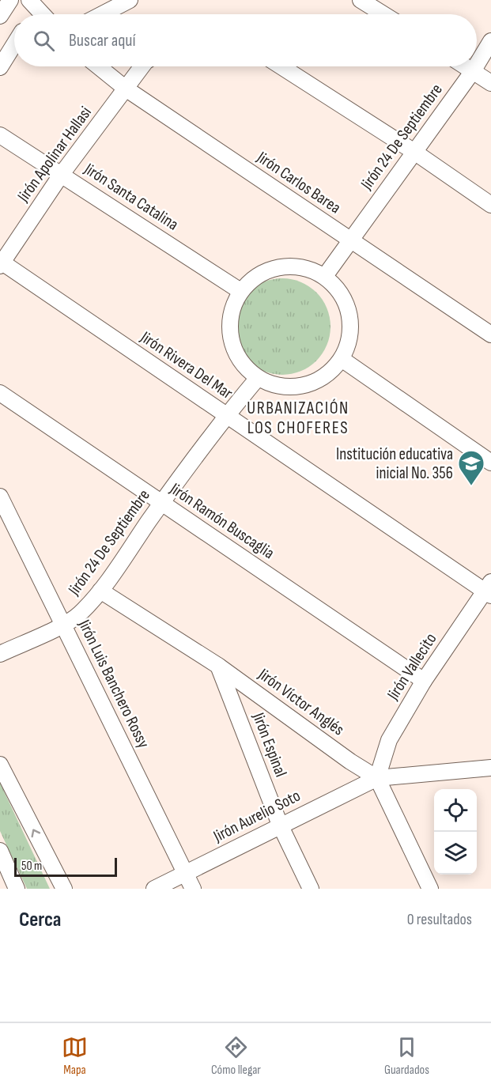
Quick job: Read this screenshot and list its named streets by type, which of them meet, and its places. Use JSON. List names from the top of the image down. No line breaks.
{"streets":{"street":["Jirón 24 De Septiembre","Jirón Apolinar Hallasi","Jirón Carlos Barea","Jirón Santa Catalina","Jirón Rivera Del Mar","Jirón Ramón Buscaglia","Jirón Vallecito","Jirón Luis Banchero Rossy","Jirón Víctor Anglés","Jirón Espinal","Jirón Aurelio Soto"]},"crossings":[["Jirón 24 De Septiembre","Jirón Carlos Barea"],["Jirón 24 De Septiembre","Jirón Santa Catalina"],["Jirón 24 De Septiembre","Jirón Rivera Del Mar"],["Jirón 24 De Septiembre","Jirón Ramón Buscaglia"],["Jirón 24 De Septiembre","Jirón Luis Banchero Rossy"],["Jirón 24 De Septiembre","Jirón Víctor Anglés"],["Jirón Apolinar Hallasi","Jirón Carlos Barea"],["Jirón Apolinar Hallasi","Jirón Santa Catalina"],["Jirón Apolinar Hallasi","Jirón Rivera Del Mar"],["Jirón Rivera Del Mar","Jirón Vallecito"],["Jirón Ramón Buscaglia","Jirón Vallecito"],["Jirón Vallecito","Jirón Víctor Anglés"],["Jirón Vallecito","Jirón Aurelio Soto"],["Jirón Luis Banchero Rossy","Jirón Aurelio Soto"],["Jirón Víctor Anglés","Jirón Espinal"],["Jirón Víctor Anglés","Jirón Aurelio Soto"],["Jirón Espinal","Jirón Aurelio Soto"]],"districts":["URBANIZACIÓN LOS CHOFERES"],"places":{"school or university":["Institución educativa inicial No. 356"]},"scale_bar":"50 m","page":{"search":"Buscar aquí","scale":"50 m","heading":["Cerca","0 resultados"],"nav":["Mapa","Cómo llegar","Guardados"]}}
